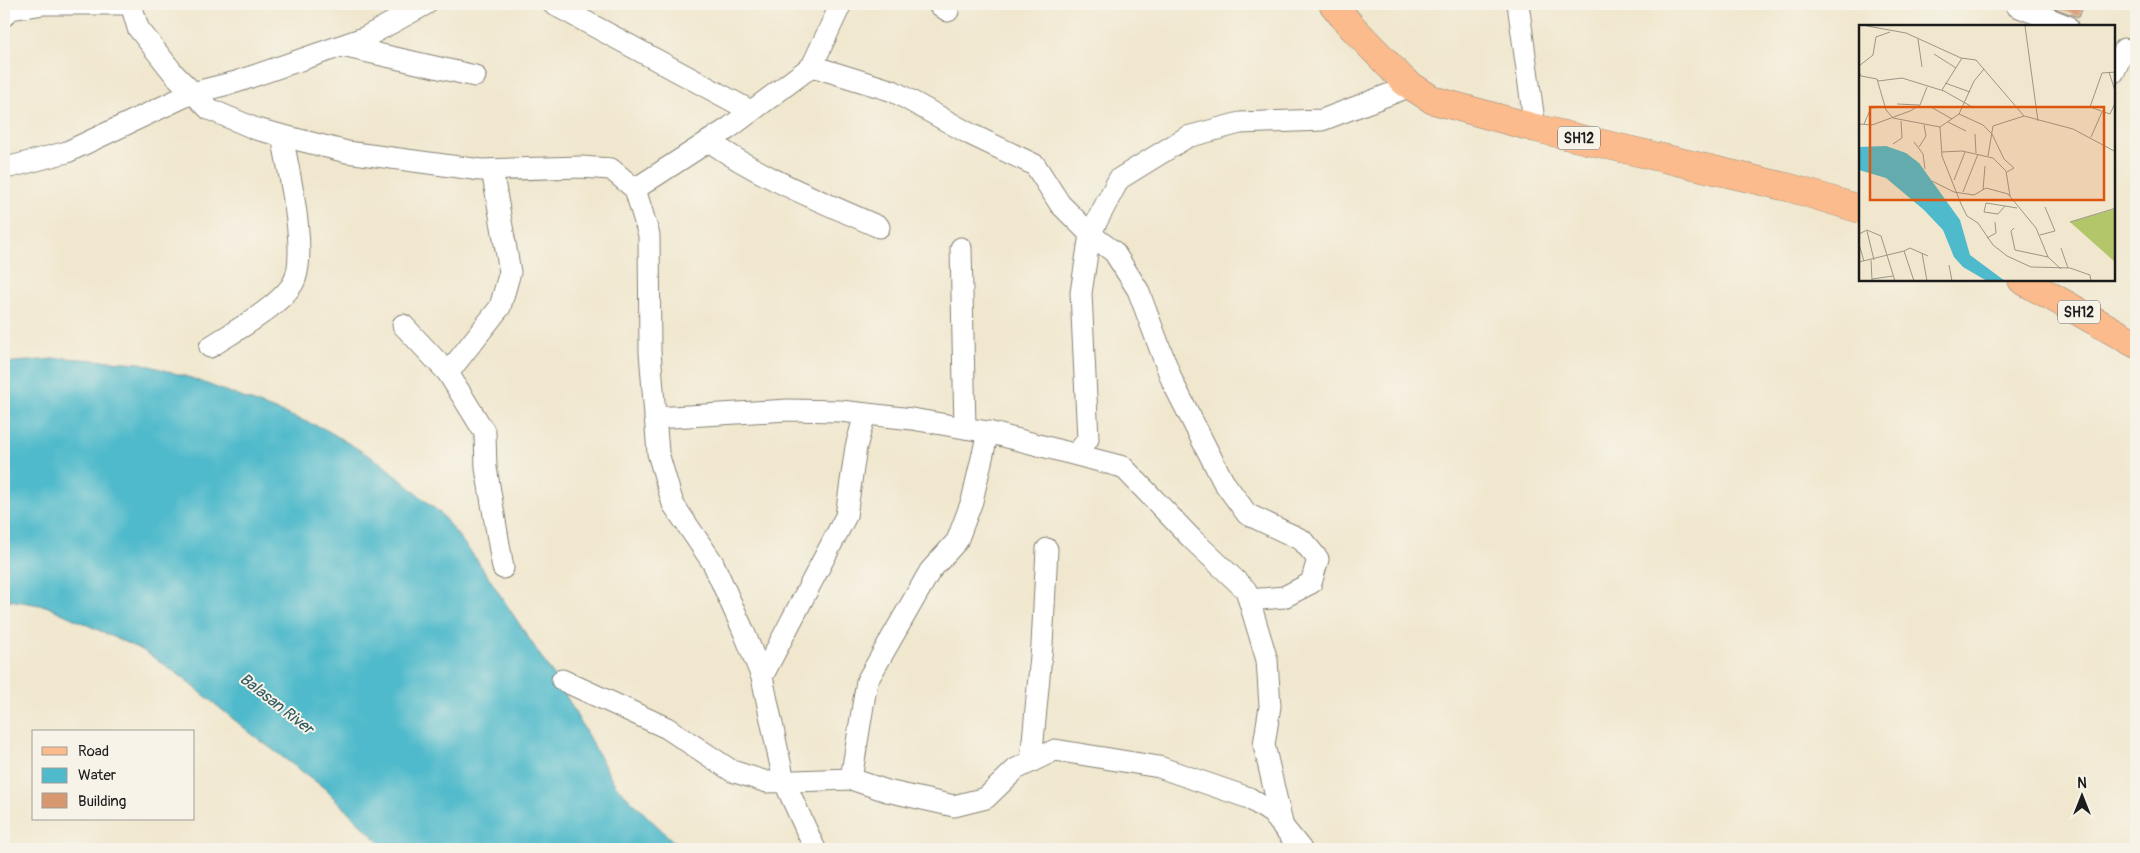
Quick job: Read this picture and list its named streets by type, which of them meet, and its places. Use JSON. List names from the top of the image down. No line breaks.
{"streets":{"main road":["SH12"]},"water":["Balasan River"],"legend":["Road","Water","Building"],"north":"top"}
